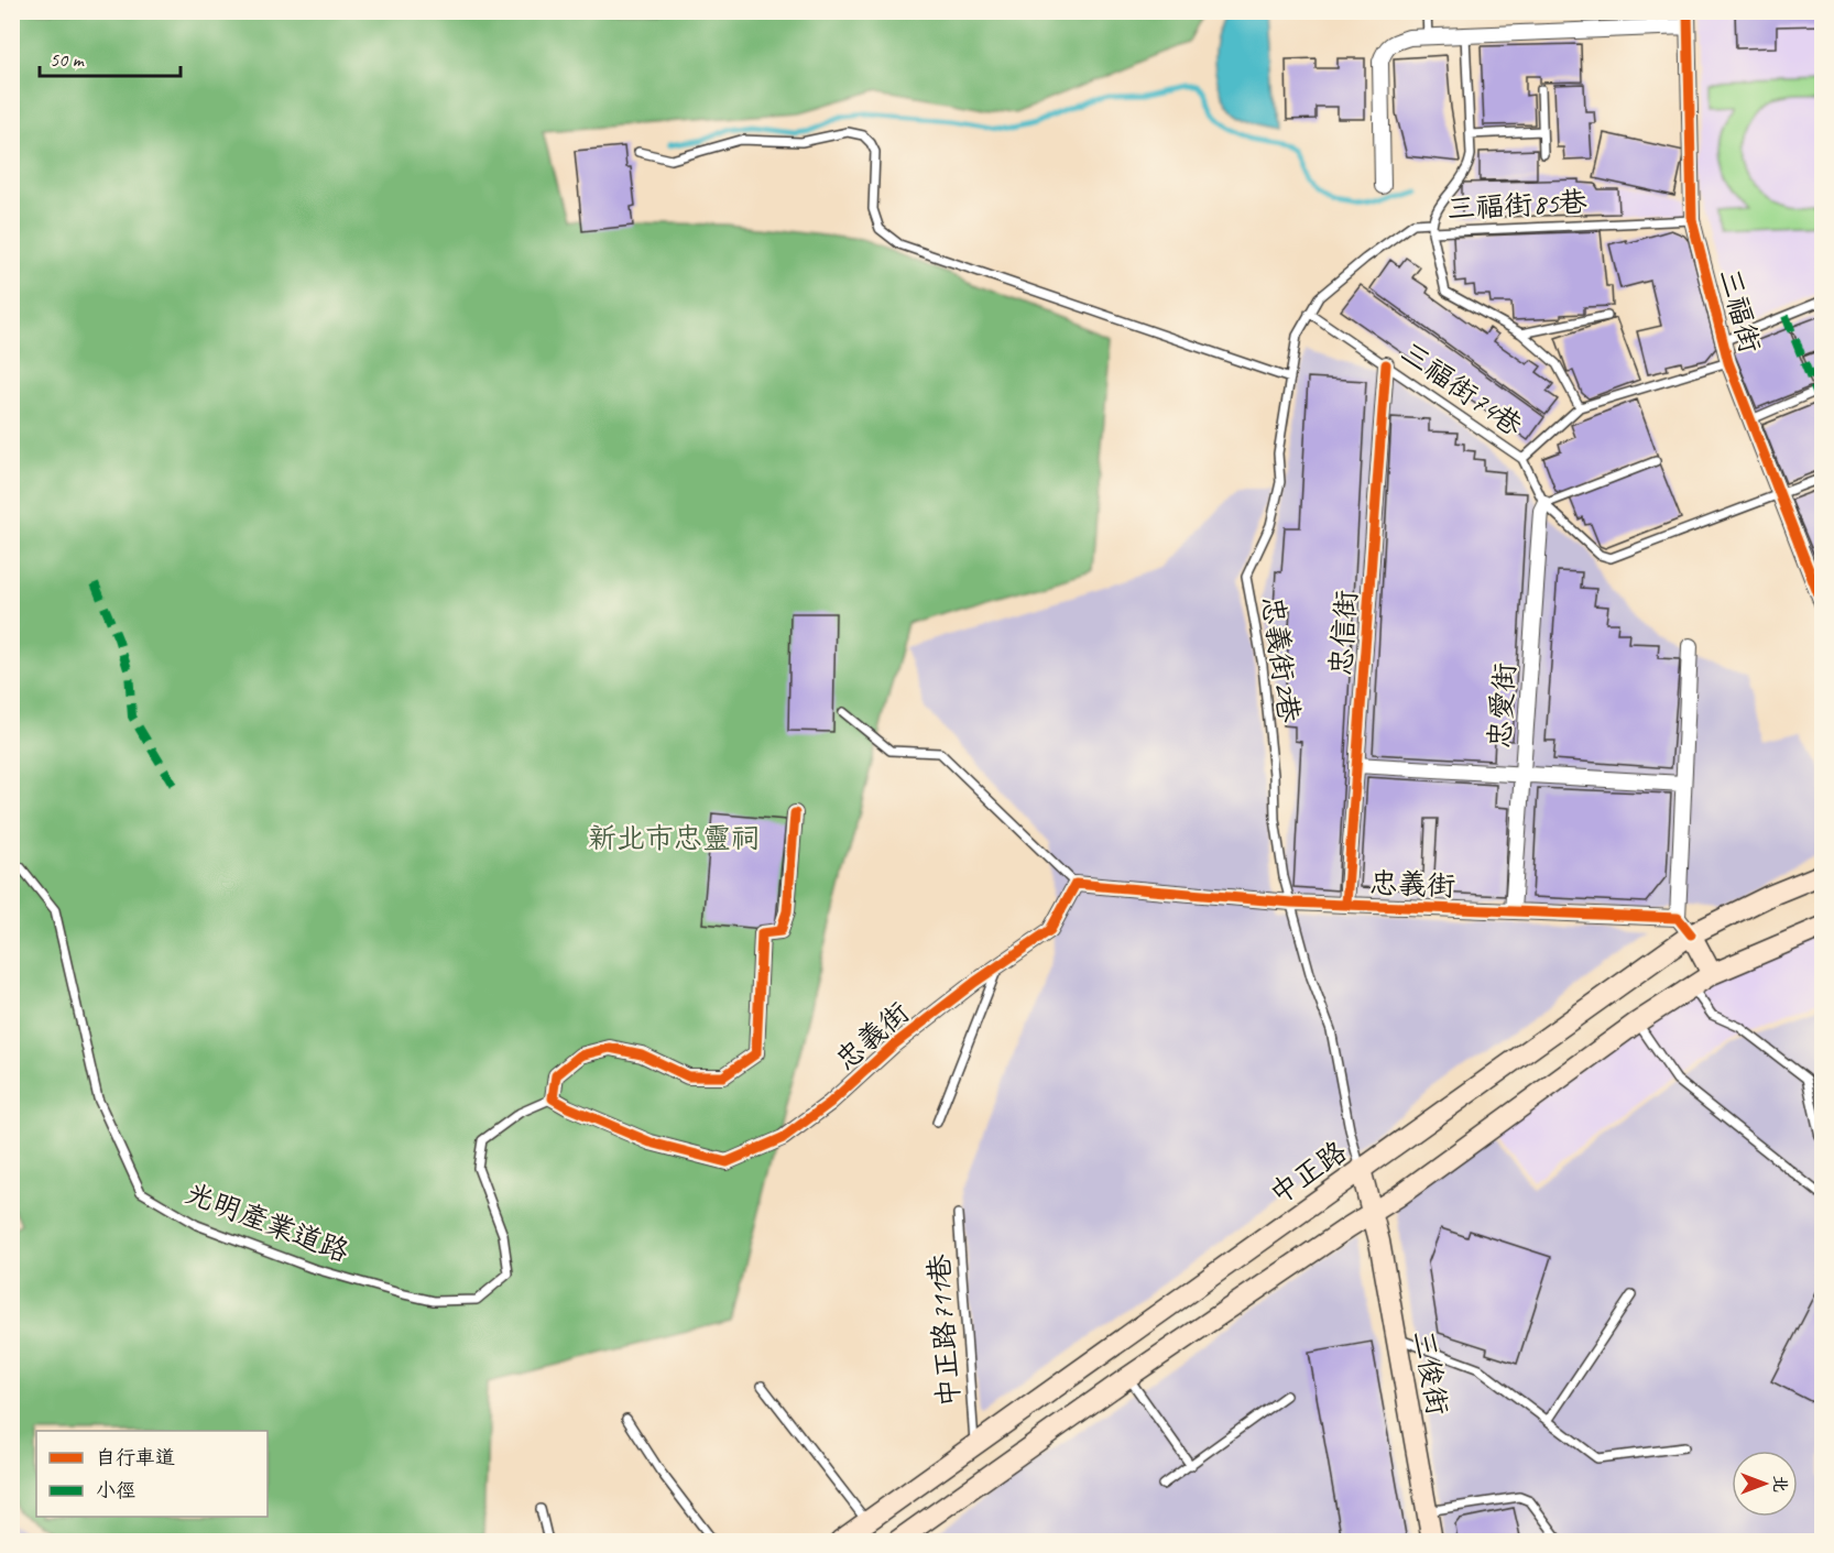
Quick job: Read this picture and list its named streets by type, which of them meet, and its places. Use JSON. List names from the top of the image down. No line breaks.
{"streets":{"main road":["中正路","三俊街"],"street":["三福街","忠信街","忠愛街","忠義街"],"lane":["三福街85巷","三福街74巷","忠義街2巷","光明產業道路","中正路711巷"]},"crossings":[["三福街85巷","三福街"],["三福街85巷","忠義街2巷"],["三福街","三福街74巷"],["三福街74巷","忠信街"],["三福街74巷","忠義街2巷"],["三福街74巷","忠愛街"],["忠信街","忠義街"],["忠義街2巷","忠義街"],["忠義街2巷","中正路"],["忠義街2巷","三俊街"],["忠愛街","忠義街"],["忠義街","光明產業道路"],["中正路","中正路711巷"],["中正路","三俊街"]],"parks":["新北市忠靈祠"],"legend":["自行車道","小徑"],"scale_bar":"50 m","north":"right"}
